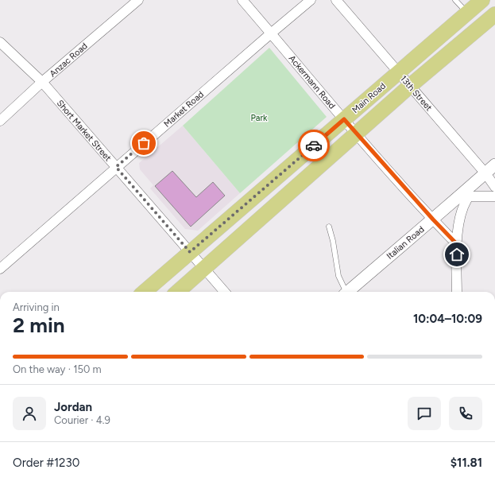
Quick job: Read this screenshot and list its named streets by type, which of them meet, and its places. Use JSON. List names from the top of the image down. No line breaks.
{"streets":{"main road":["Main Road"],"street":["Anzac Road","Ackermann Road","13th Street","Market Road","Short Market Street","Italian Road"]},"crossings":[["Anzac Road","Short Market Street"],["Ackermann Road","Main Road"],["Ackermann Road","Market Road"],["Ackermann Road","Italian Road"],["13th Street","Main Road"],["13th Street","Italian Road"],["Main Road","Short Market Street"],["Market Road","Short Market Street"]],"parks":["Park"],"page":{"heading":["2 min","Arriving in","10:04–10:09"],"panel":["Jordan","Courier · 4.9","Order #1230","$11.81"],"bar":"On the way · 150 m"}}
